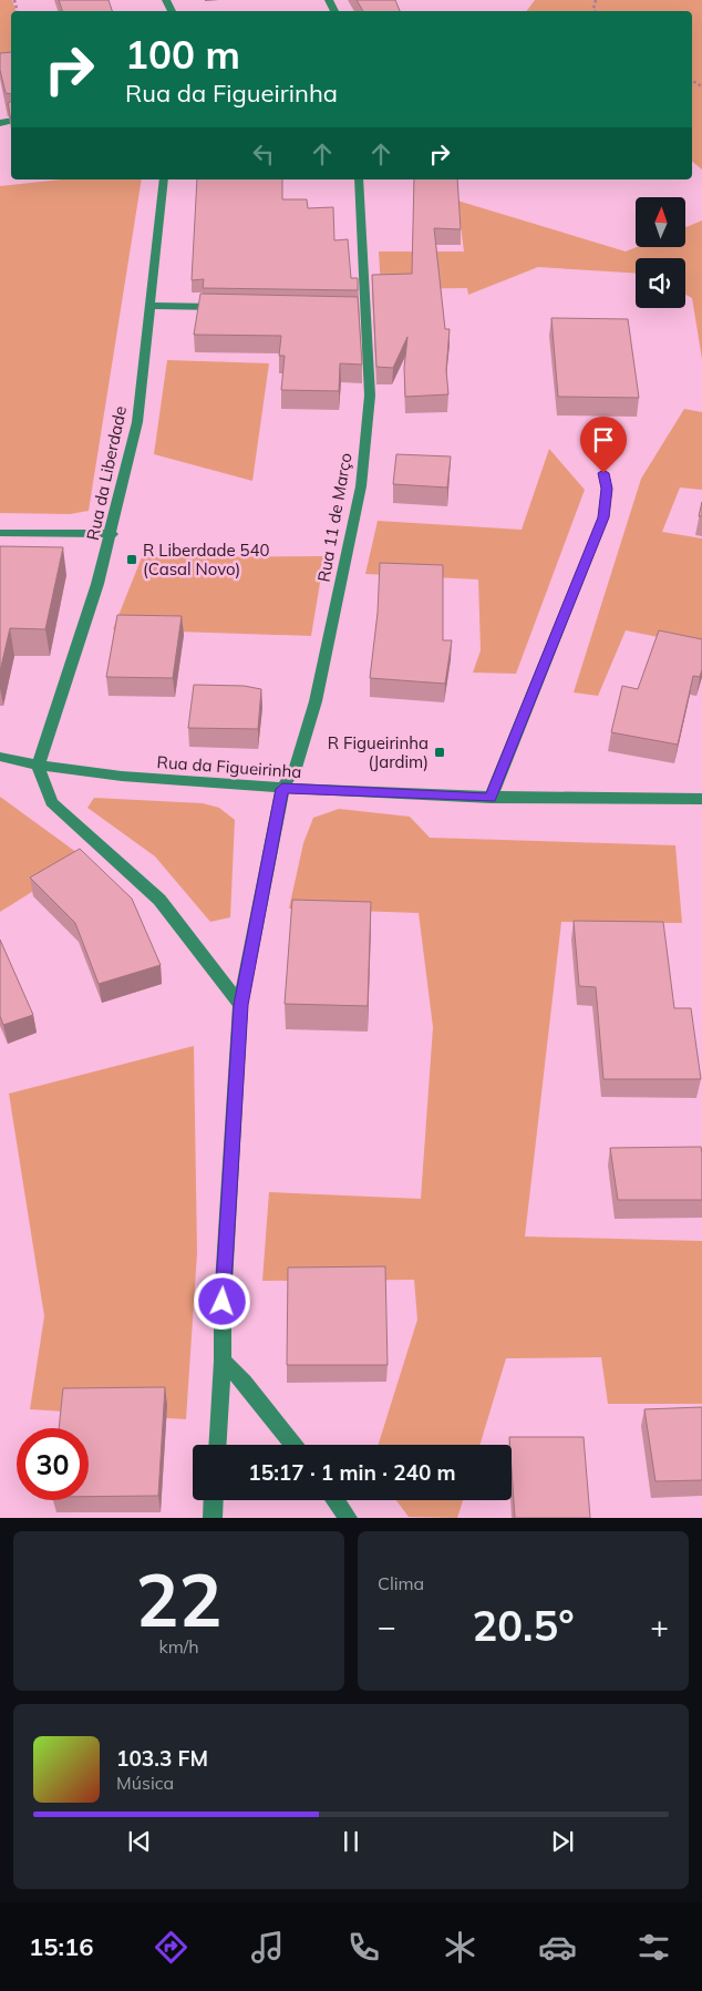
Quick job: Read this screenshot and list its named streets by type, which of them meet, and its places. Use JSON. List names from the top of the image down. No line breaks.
{"streets":{"street":["Rua da Liberdade","Rua 11 de Março","Rua da Figueirinha"]},"crossings":[["Rua da Liberdade","Rua da Figueirinha"],["Rua 11 de Março","Rua da Figueirinha"]],"places":{"transit":["R Liberdade 540 (Casal Novo)","R Figueirinha (Jardim)"]},"north":"top","page":{"turn":["100 m","Rua da Figueirinha"],"limit":"30","trip":"15:17 · 1 min · 240 m","tile":[["22","km/h"],"Clima"],"heat":["−","20.5°","+"],"song":["103.3 FM","Música"],"tabs":"15:16"}}
